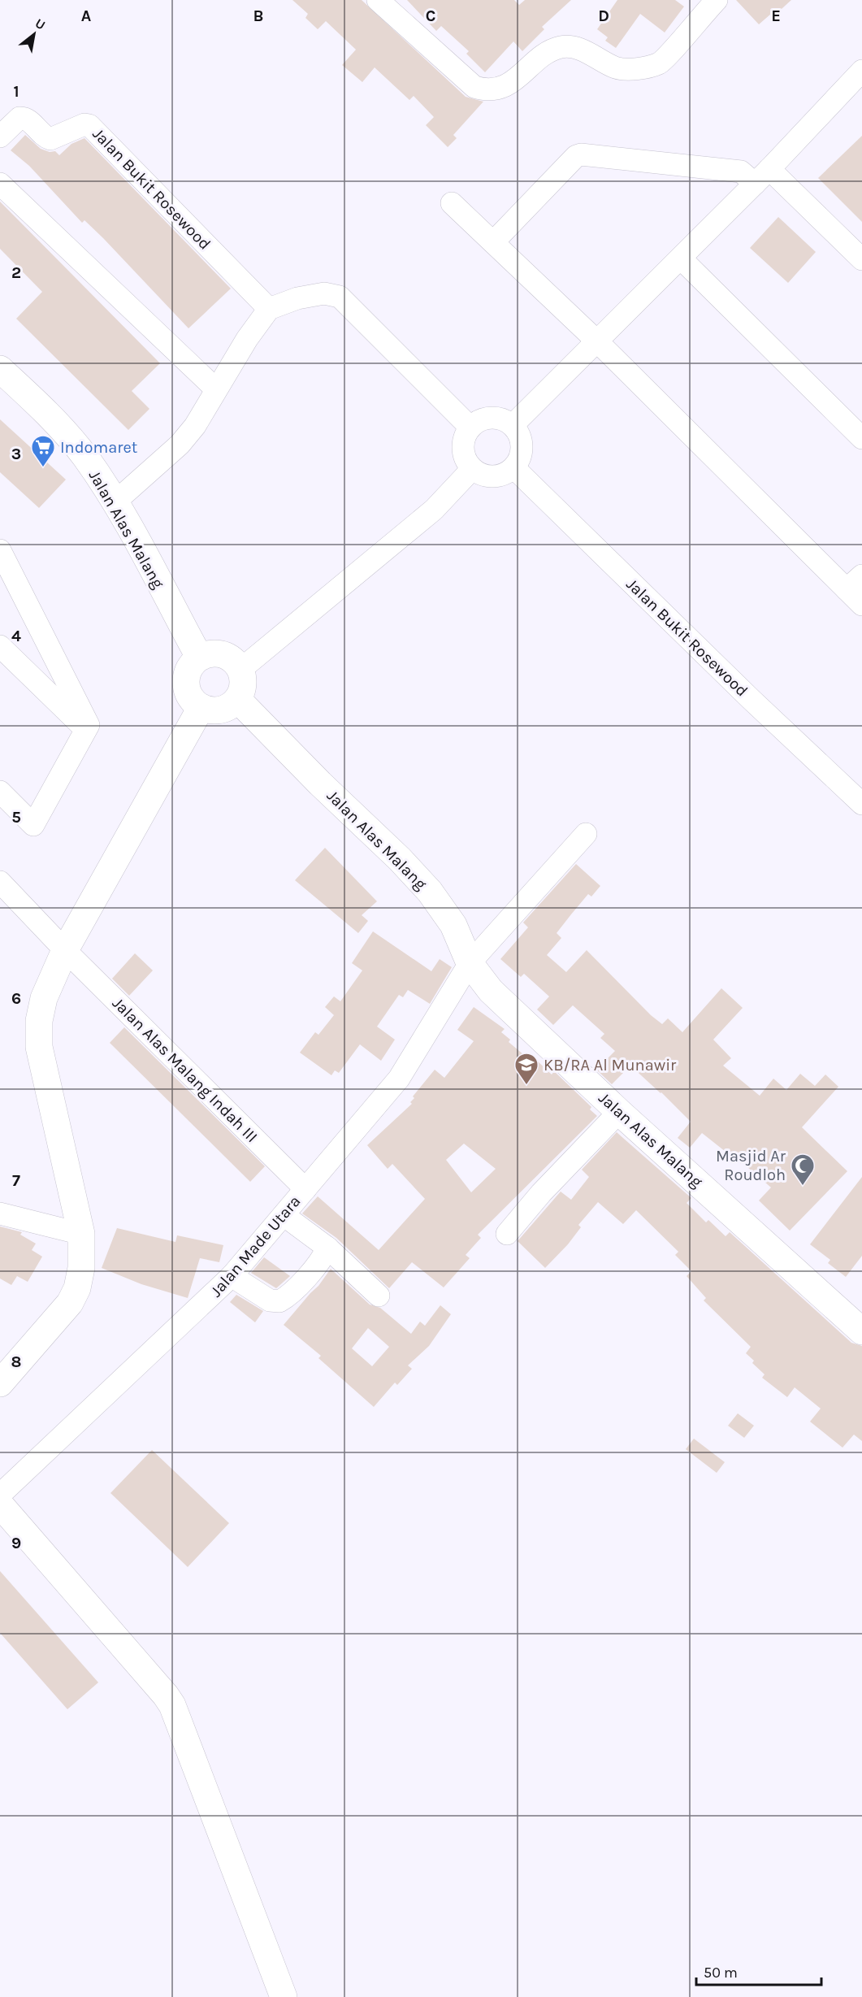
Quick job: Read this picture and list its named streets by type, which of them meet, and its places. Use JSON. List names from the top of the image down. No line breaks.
{"streets":{"main road":["Jalan Alas Malang"],"street":["Jalan Bukit Rosewood","Jalan Alas Malang Indah III","Jalan Made Utara"]},"crossings":[["Jalan Alas Malang","Jalan Made Utara"],["Jalan Alas Malang Indah III","Jalan Made Utara"]],"places":{"supermarket":["Indomaret"],"school or university":["KB/RA Al Munawir"],"mosque":["Masjid Ar Roudloh"]},"scale_bar":"50 m","north":"top right","grid":{"columns":["A","B","C","D","E"],"rows":["1","2","3","4","5","6","7","8","9"]}}
